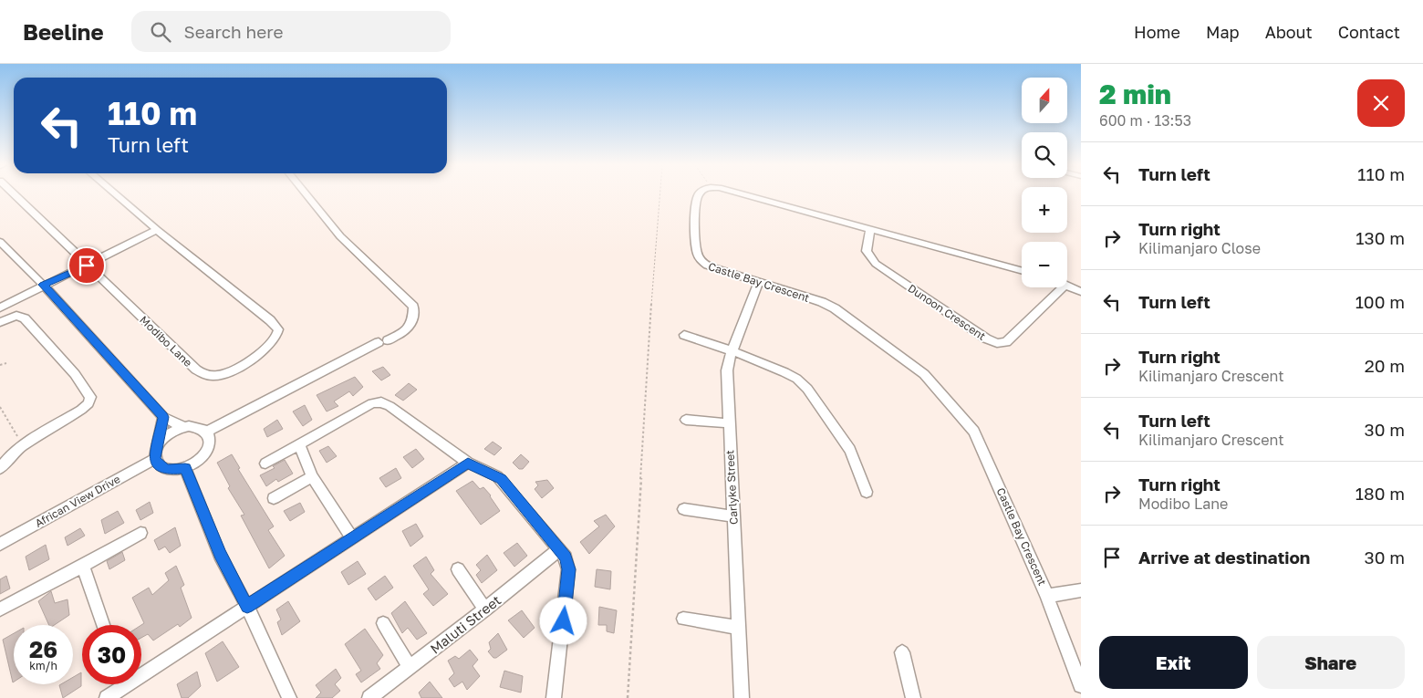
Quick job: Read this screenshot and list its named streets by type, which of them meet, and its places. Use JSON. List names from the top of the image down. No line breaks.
{"streets":{"street":["Castle Bay Crescent","Dunoon Crescent","Modibo Lane","Carlyke Street","African View Drive","Maluti Street"]},"crossings":[["Castle Bay Crescent","Carlyke Street"]],"north":"top","page":{"header":"Beeline","search":"Search here","nav":["Home","Map","About","Contact"],"heading":["2 min","600 m · 13:53"],"map_buttons":["+","−"],"turn":["110 m","Turn left"],"list":[{"name":"Turn left","value":"110 m"},{"name":"Turn right","note":"Kilimanjaro Close","value":"130 m"},{"name":"Turn left","value":"100 m"},{"name":"Turn right","note":"Kilimanjaro Crescent","value":"20 m"},{"name":"Turn left","note":"Kilimanjaro Crescent","value":"30 m"},{"name":"Turn right","note":"Modibo Lane","value":"180 m"},{"name":"Arrive at destination","value":"30 m"}],"speed":"26 km/h","limit":"30","buttons":["Exit","Share"]}}
